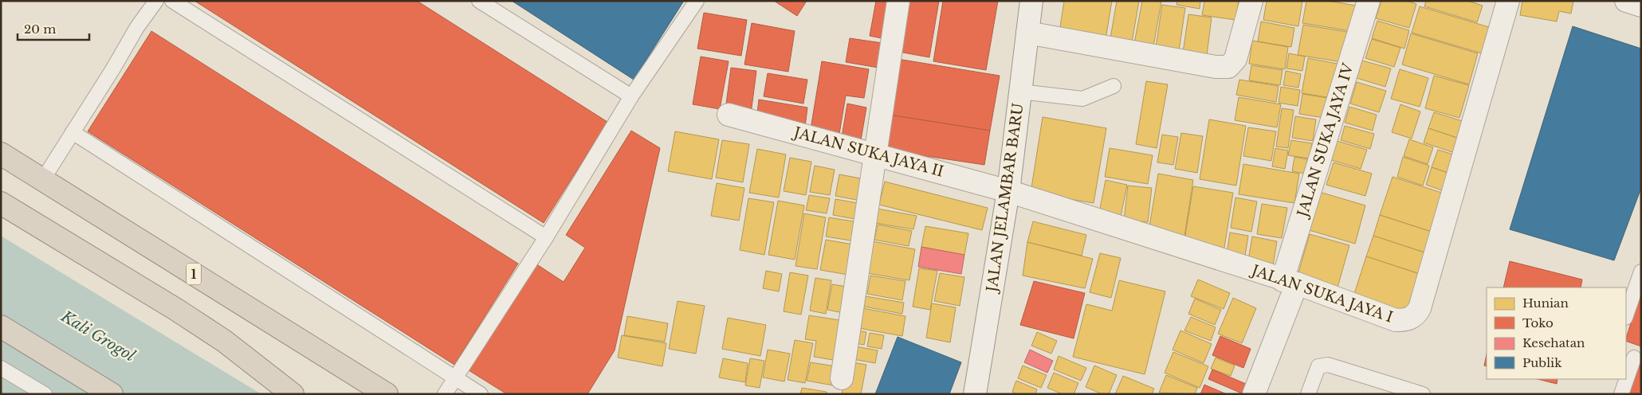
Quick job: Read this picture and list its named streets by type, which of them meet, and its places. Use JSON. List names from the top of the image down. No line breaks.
{"streets":{"highway":["1"],"street":["JALAN SUKA JAYA IV","JALAN SUKA JAYA II","JALAN JELAMBAR BARU","JALAN SUKA JAYA I"]},"crossings":[["JALAN SUKA JAYA IV","JALAN SUKA JAYA I"],["JALAN SUKA JAYA II","JALAN JELAMBAR BARU"],["JALAN SUKA JAYA II","JALAN SUKA JAYA I"],["JALAN JELAMBAR BARU","JALAN SUKA JAYA I"]],"water":["Kali Grogol"],"legend":["Hunian","Toko","Kesehatan","Publik"],"scale_bar":"20 m"}
